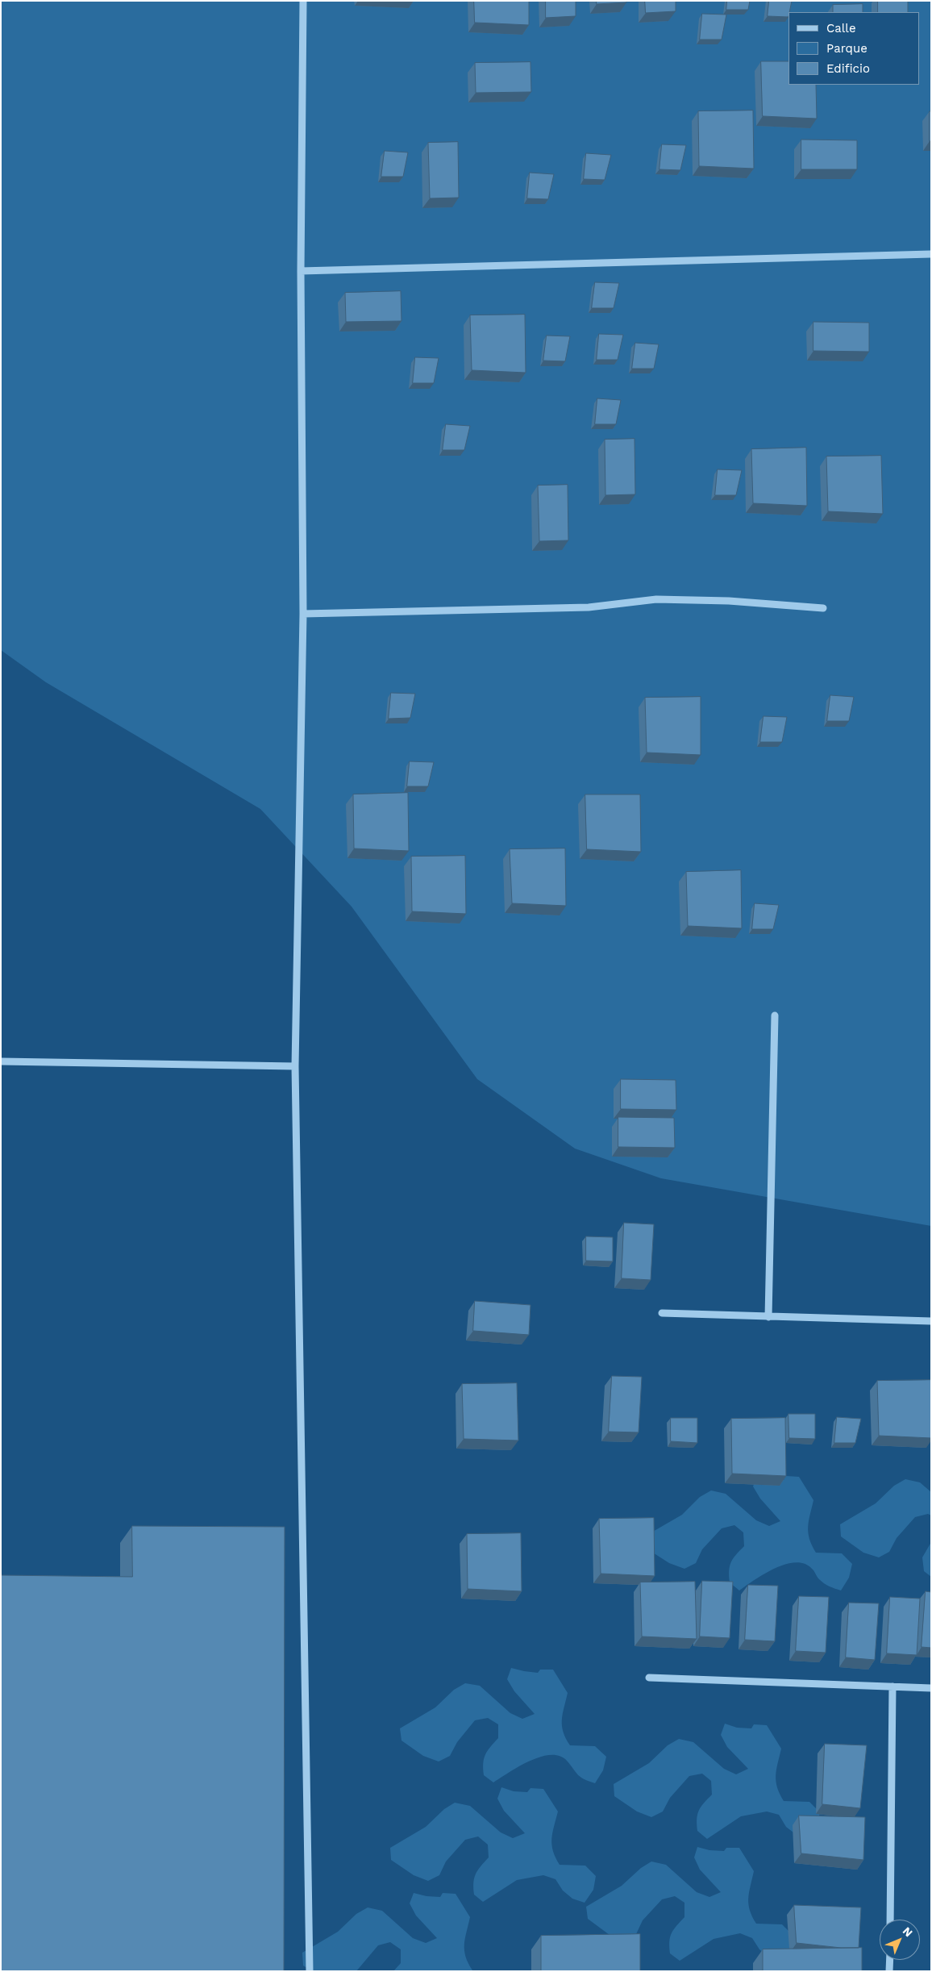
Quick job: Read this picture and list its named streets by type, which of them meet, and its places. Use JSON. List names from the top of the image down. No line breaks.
{"legend":["Calle","Parque","Edificio"],"north":"top right"}
